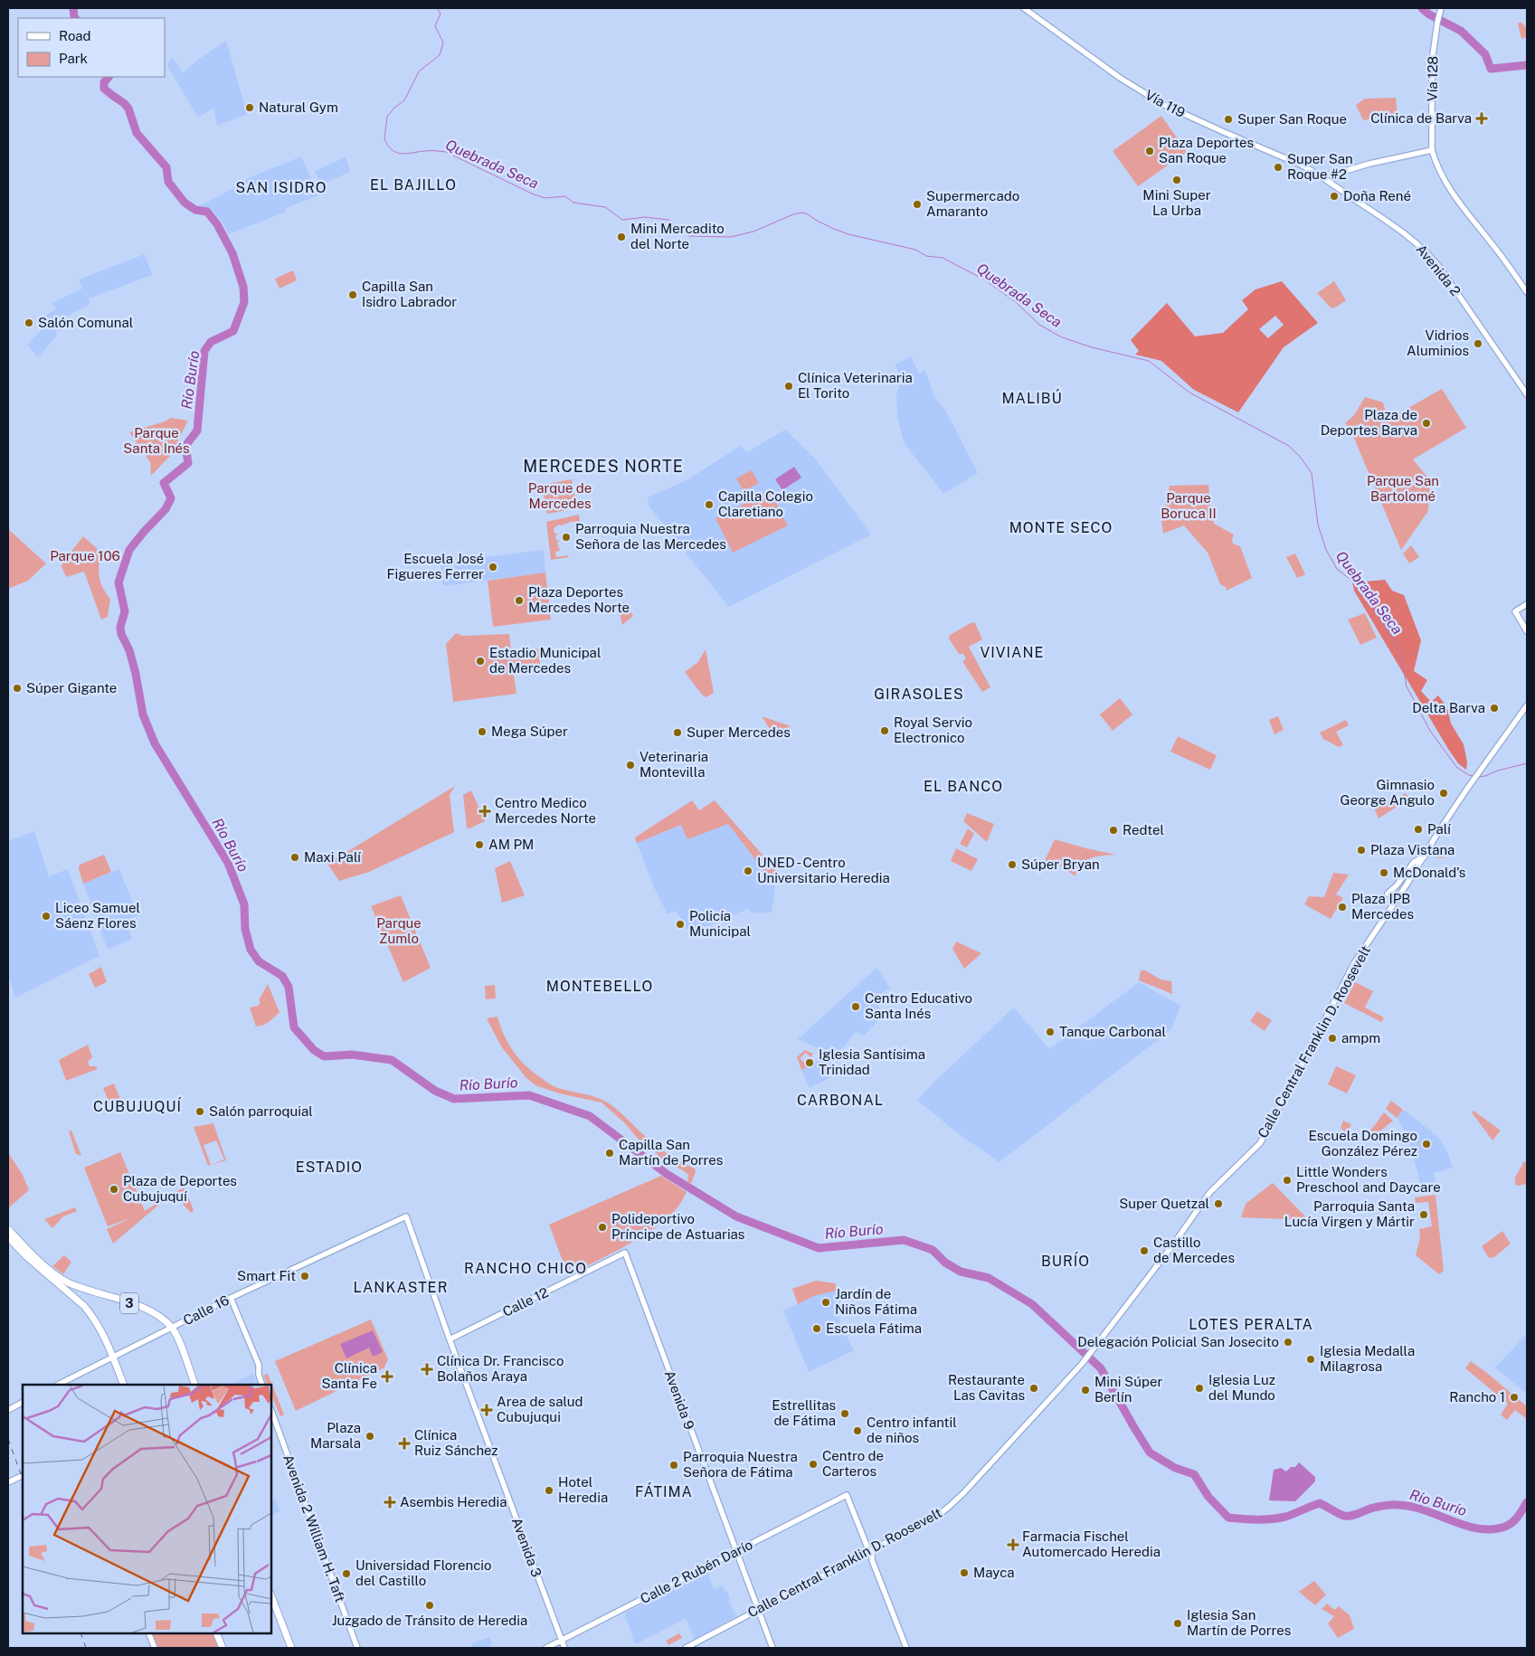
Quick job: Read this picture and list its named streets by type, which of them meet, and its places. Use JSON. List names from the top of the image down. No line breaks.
{"streets":{"main road":["Vía 128","Vía 119","Avenida 2","Calle Central Franklin D. Roosevelt","Calle 12","3","Calle 16","Avenida 9","Avenida 2 William H. Taft","Avenida 3","Calle 2 Rubén Darío"]},"crossings":[["Vía 119","Avenida 2"],["Calle Central Franklin D. Roosevelt","Avenida 9"],["Calle Central Franklin D. Roosevelt","Calle 2 Rubén Darío"],["Calle 12","Avenida 9"],["Calle 12","Avenida 3"],["3","Calle 16"],["Calle 16","Avenida 3"],["Avenida 9","Calle 2 Rubén Darío"],["Avenida 3","Calle 2 Rubén Darío"]],"districts":["EL BAJILLO","SAN ISIDRO","MALIBÚ","MERCEDES NORTE","MONTE SECO","VIVIANE","GIRASOLES","EL BANCO","MONTEBELLO","CARBONAL","CUBUJUQUÍ","ESTADIO","BURÍO","RANCHO CHICO","LANKASTER","LOTES PERALTA","FÁTIMA"],"water":["Quebrada Seca","Río Burío"],"parks":["Parque Santa Inés","Parque San Bartolomé","Parque de Mercedes","Parque Boruca II","Parque 106","Parque Zumlo"],"places":{"other":["Natural Gym","Super San Roque","Plaza Deportes San Roque","Super San Roque #2","Mini Super La Urba","Doña René","Supermercado Amaranto","Mini Mercadito del Norte","Capilla San Isidro Labrador","Salón Comunal","Vidrios Aluminios","Clínica Veterinaria El Torito","Plaza de Deportes Barva","Capilla Colegio Claretiano","Parroquia Nuestra Señora de las Mercedes","Escuela José Figueres Ferrer","Plaza Deportes Mercedes Norte","Estadio Municipal de Mercedes","Súper Gigante","Delta Barva","Royal Servio Electronico","Mega Súper","Super Mercedes","Veterinaria Montevilla","Gimnasio George Angulo","Palí","Redtel","AM PM","Plaza Vistana","Maxi Palí","Súper Bryan","UNED - Centro Universitario Heredia","McDonald's","Plaza IPB Mercedes","Liceo Samuel Sáenz Flores","Policía Municipal","Centro Educativo Santa Inés","Tanque Carbonal","ampm","Iglesia Santísima Trinidad","Salón parroquial","Escuela Domingo González Pérez","Capilla San Martín de Porres","Little Wonders Preschool and Daycare","Plaza de Deportes Cubujuquí","Super Quetzal","Parroquia Santa Lucía Virgen y Mártir","Polideportivo Príncipe de Astuarias","Castillo de Mercedes","Smart Fit","Jardín de Niños Fátima","Escuela Fátima","Delegación Policial San Josecito","Iglesia Medalla Milagrosa","Restaurante Las Cavitas","Iglesia Luz del Mundo","Mini Súper Berlín","Rancho 1","Estrellitas de Fátima","Centro infantil de niños","Plaza Marsala","Centro de Carteros","Parroquia Nuestra Señora de Fátima","Hotel Heredia","Mayca","Universidad Florencio del Castillo","Juzgado de Tránsito de Heredia","Iglesia San Martín de Porres"],"health":["Clínica de Barva","Centro Medico Mercedes Norte","Clínica Dr. Francisco Bolaños Araya","Clínica Santa Fe","Area de salud Cubujuqui","Clínica Ruiz Sánchez","Asembis Heredia","Farmacia Fischel Automercado Heredia"]},"legend":["Road","Park"]}
